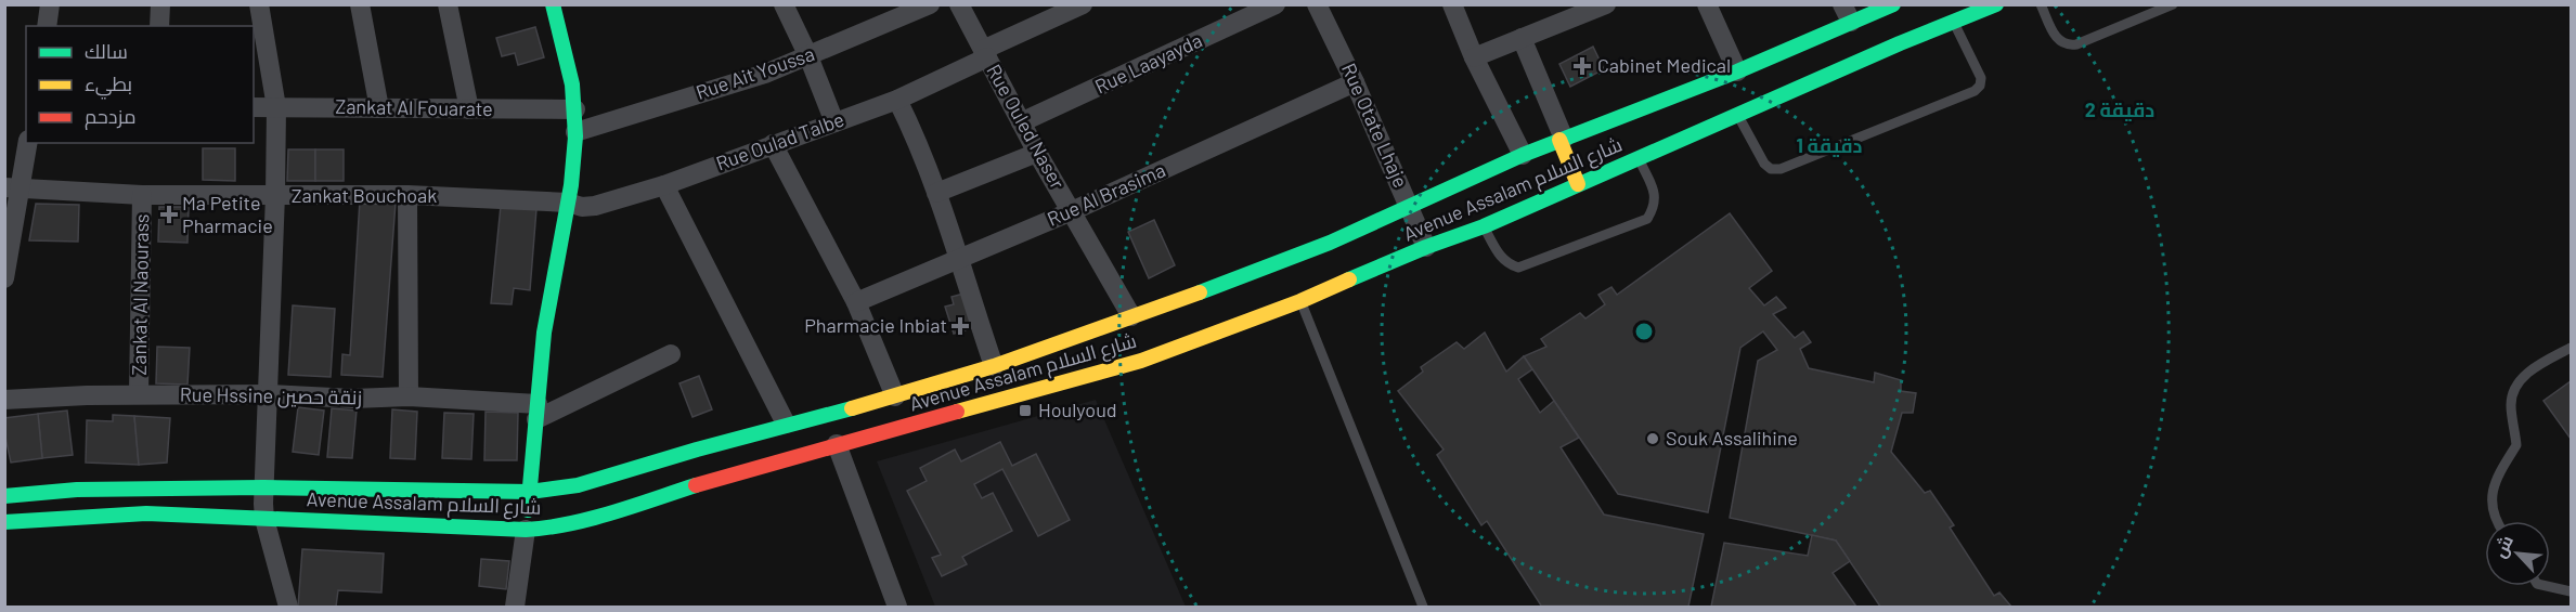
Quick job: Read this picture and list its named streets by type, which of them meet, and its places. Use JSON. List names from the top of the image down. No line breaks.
{"streets":{"street":["Rue Laayayda","Rue Ait Youssa","Zankat Al Fouarate","Rue Otate Lhaje","Rue Ouled Naser","Rue Oulad Talbe","Avenue Assalam شارع السلام","Rue Al Brasima","Zankat Bouchoak","Zankat Al Naourass","Rue Hssine زنقة حصين"]},"crossings":[["Rue Laayayda","Rue Ouled Naser"],["Rue Otate Lhaje","Avenue Assalam شارع السلام"],["Rue Otate Lhaje","Rue Al Brasima"],["Rue Ouled Naser","Rue Oulad Talbe"],["Rue Ouled Naser","Avenue Assalam شارع السلام"],["Rue Ouled Naser","Rue Al Brasima"],["Rue Oulad Talbe","Zankat Bouchoak"],["Zankat Bouchoak","Zankat Al Naourass"],["Zankat Al Naourass","Rue Hssine زنقة حصين"]],"places":{"health":["Cabinet Medical","Ma Petite Pharmacie","Pharmacie Inbiat"],"transit":["Houlyoud"],"other":["Souk Assalihine"]},"legend":["سالك","بطيء","مزدحم"],"north":"top left","rings":["2 دقيقة","1 دقيقة"]}
